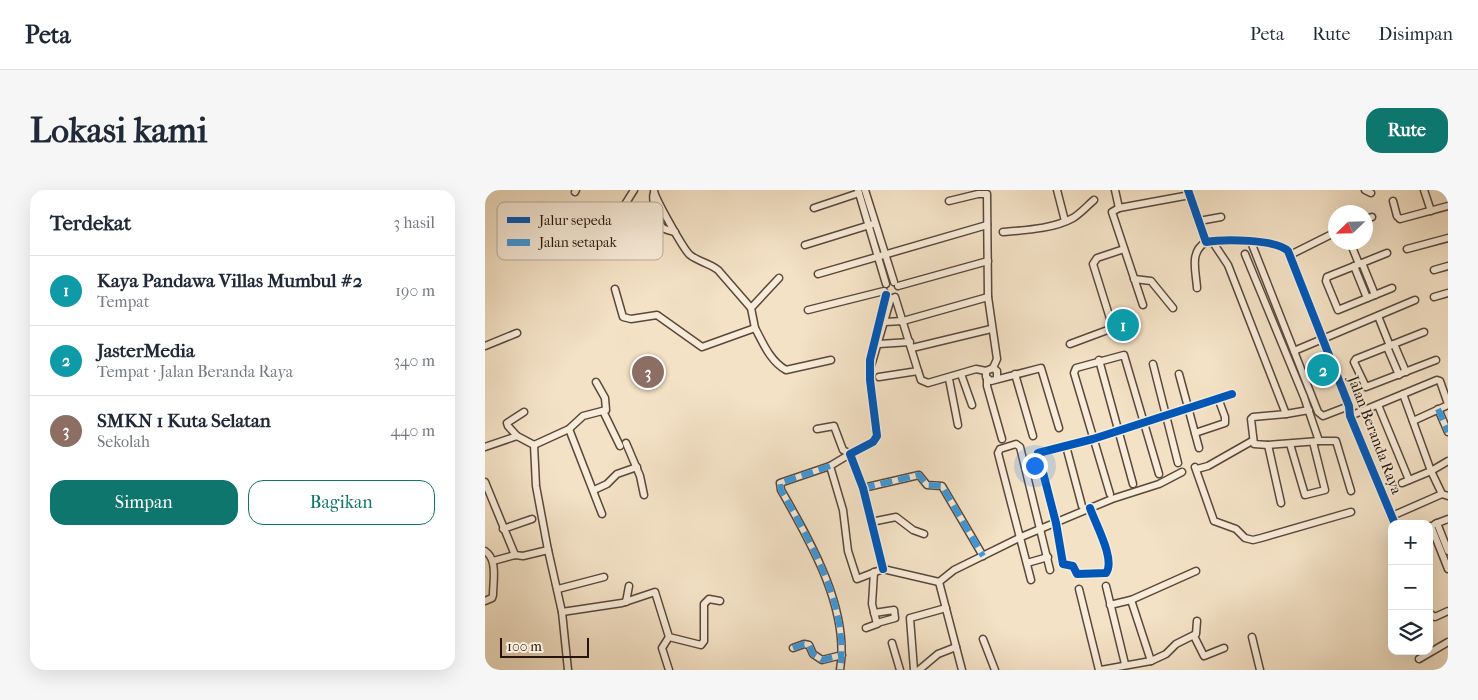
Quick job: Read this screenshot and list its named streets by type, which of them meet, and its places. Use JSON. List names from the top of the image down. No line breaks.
{"streets":{"street":["Jalan Beranda Raya"]},"legend":["Jalur sepeda","Jalan setapak"],"scale_bar":"100 m","north":"bottom left","page":{"header":"Peta","nav":["Peta","Rute","Disimpan"],"buttons":["Rute",["Simpan","Bagikan"]],"title":"Lokasi kami","heading":["Terdekat","3 hasil"],"list":[{"mark":"1","name":"Kaya Pandawa Villas Mumbul #2","note":"Tempat","value":"190 m"},{"mark":"2","name":"JasterMedia","note":"Tempat · Jalan Beranda Raya","value":"340 m"},{"mark":"3","name":"SMKN 1 Kuta Selatan","note":"Sekolah","value":"440 m"}],"pins":["1","2","3"],"map_buttons":["+","−"],"scale":"100 m"}}
